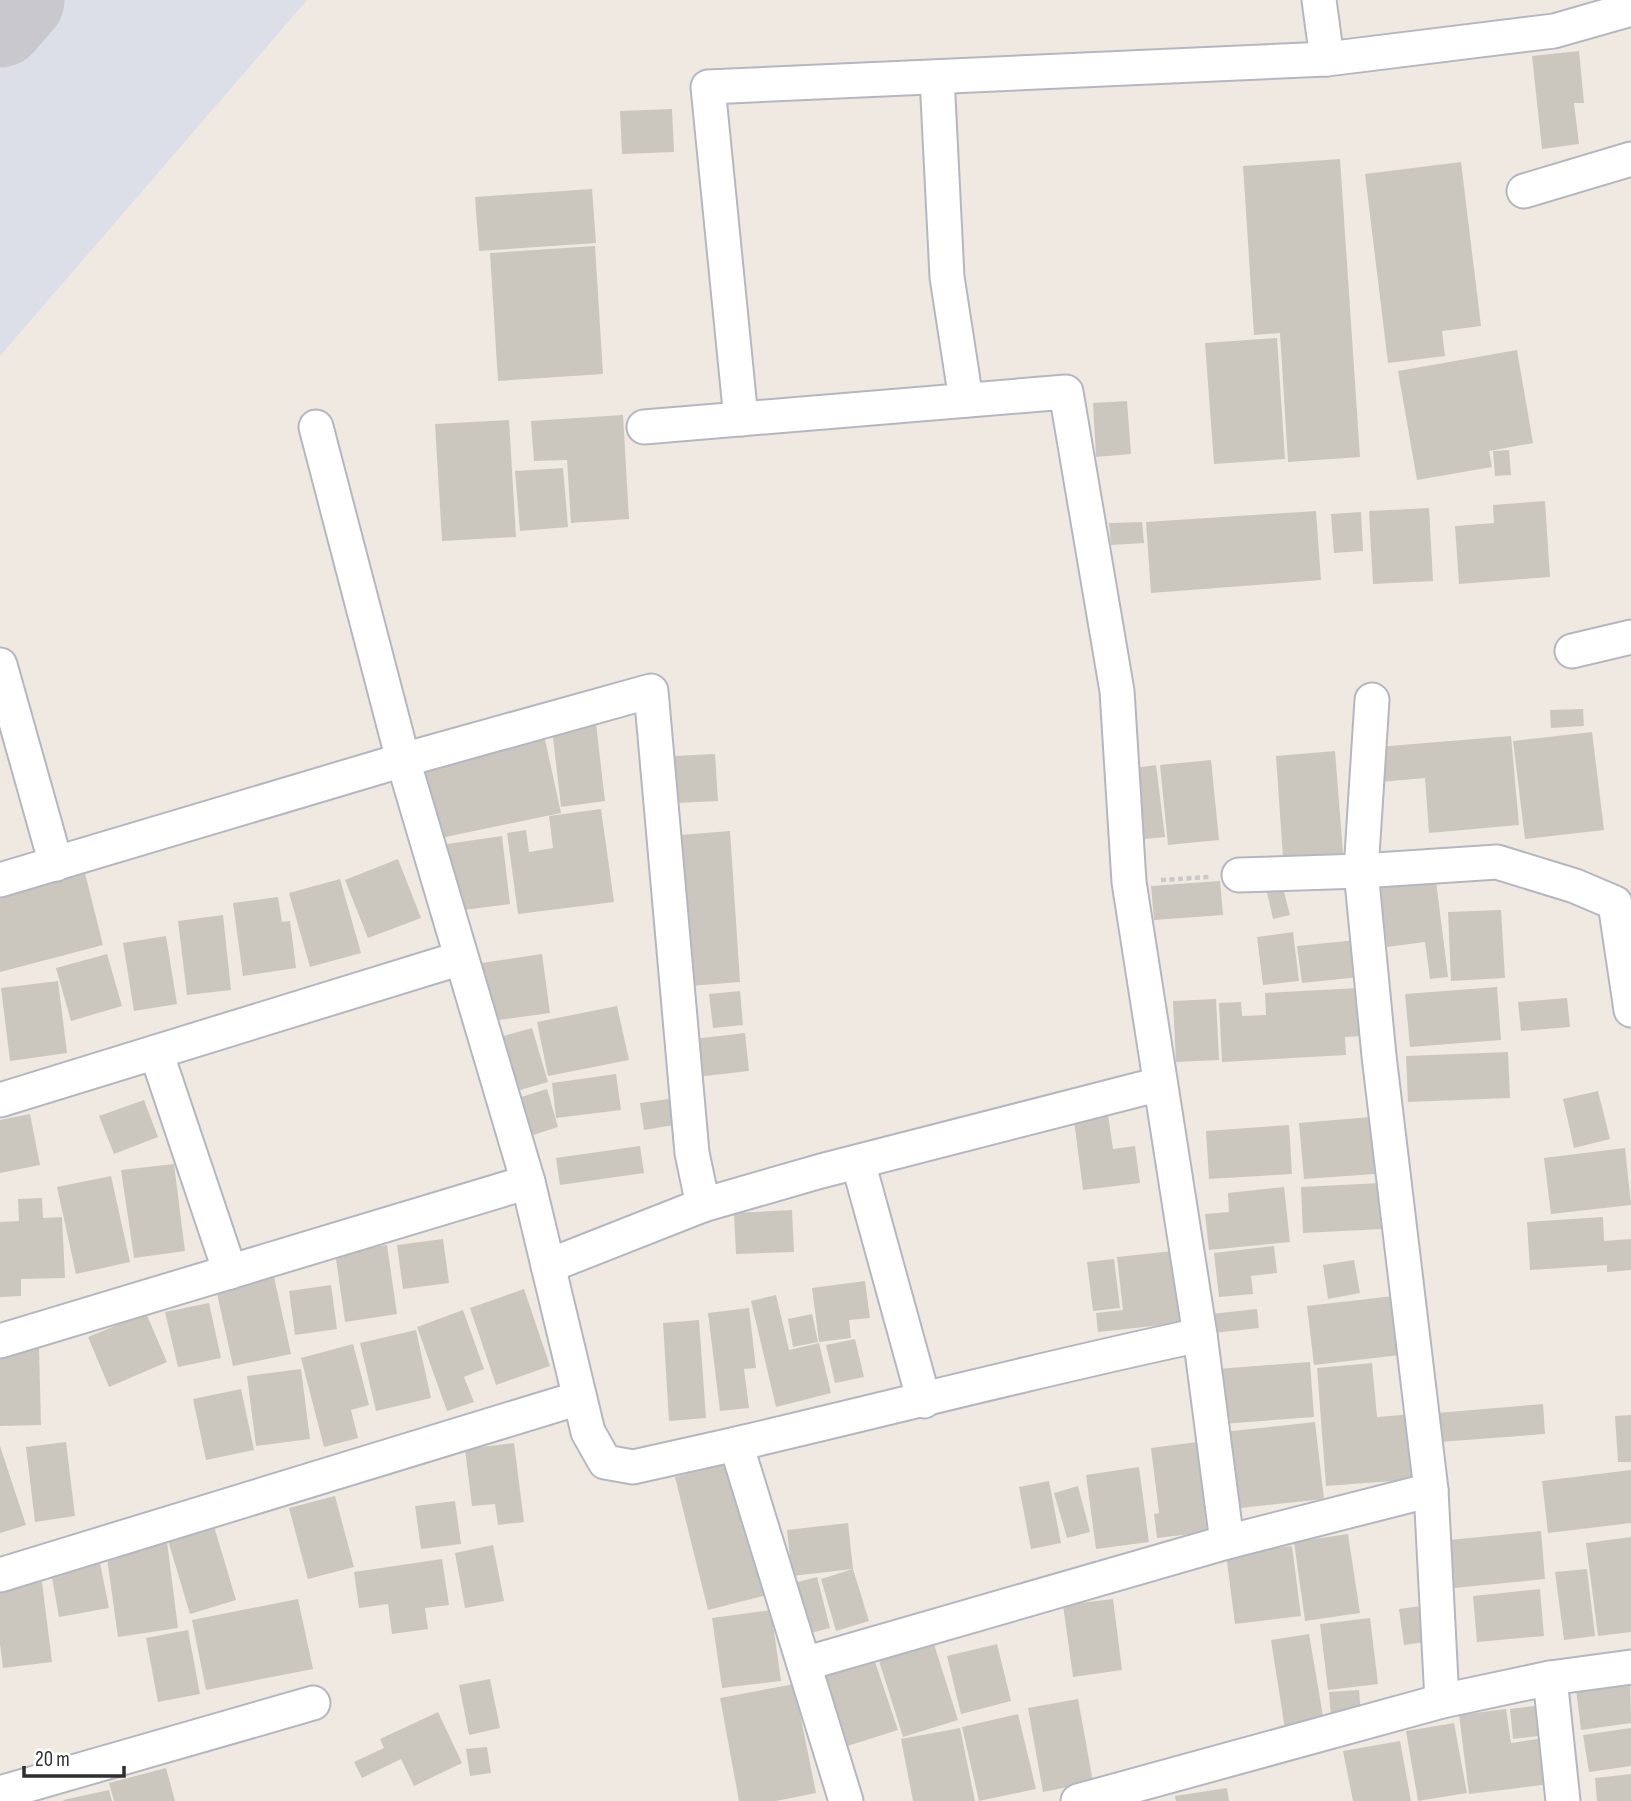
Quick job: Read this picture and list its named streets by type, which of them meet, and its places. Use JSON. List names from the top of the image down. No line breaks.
{"scale_bar":"20 m"}
